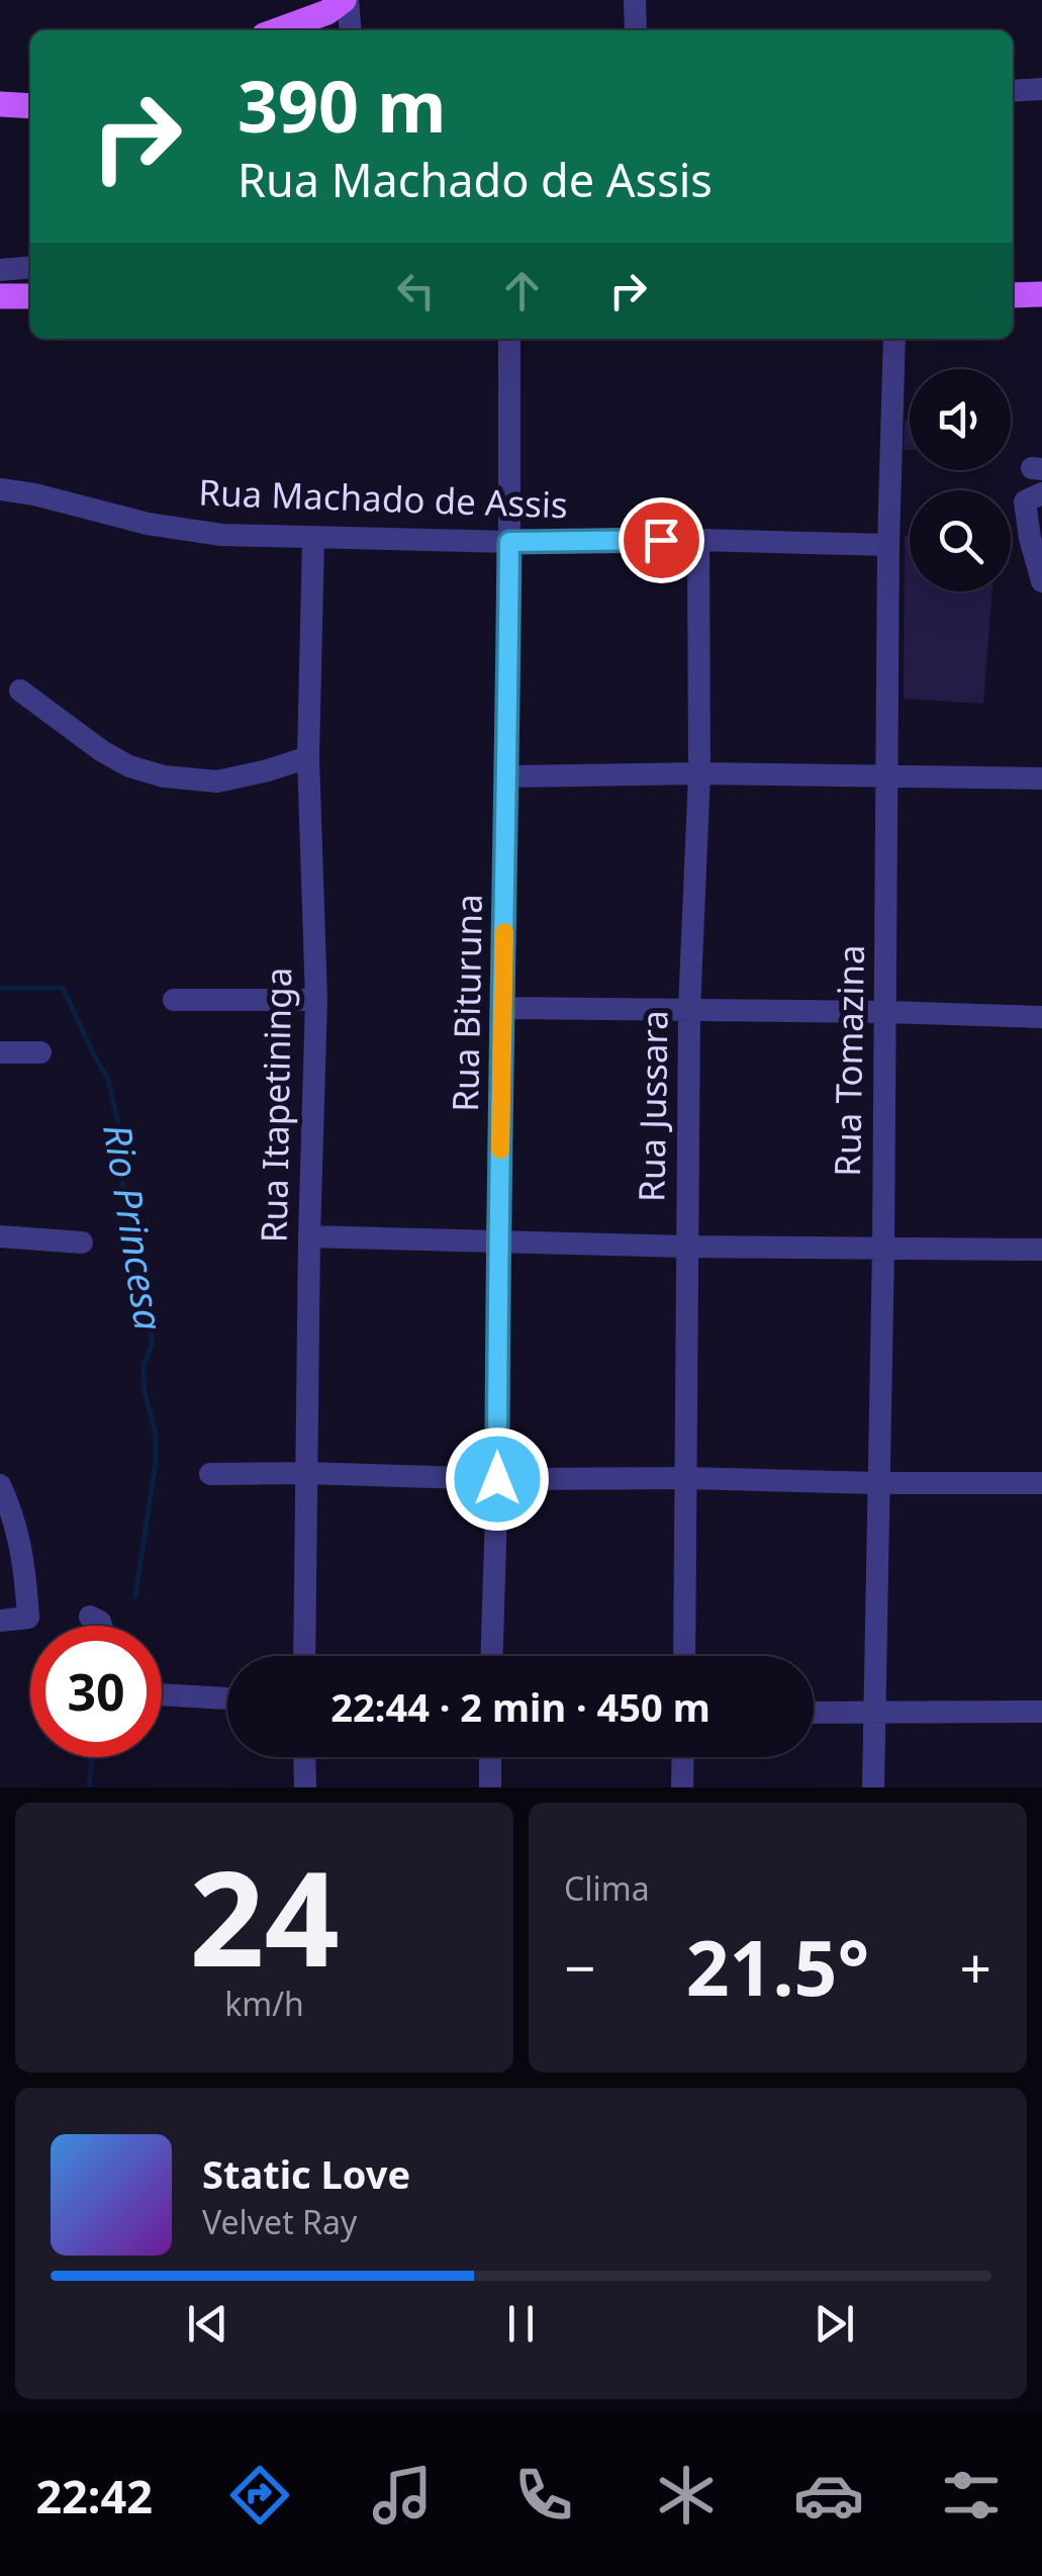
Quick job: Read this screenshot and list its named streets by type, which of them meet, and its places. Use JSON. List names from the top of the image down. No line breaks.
{"streets":{"street":["Rua Machado de Assis","Rua Bituruna","Rua Tomazina","Rua Itapetininga","Rua Jussara"]},"crossings":[["Rua Machado de Assis","Rua Bituruna"],["Rua Machado de Assis","Rua Tomazina"],["Rua Machado de Assis","Rua Itapetininga"],["Rua Machado de Assis","Rua Jussara"]],"water":["Rio Princesa"],"page":{"turn":["390 m","Rua Machado de Assis"],"limit":"30","trip":"22:44 · 2 min · 450 m","tile":[["24","km/h"],"Clima"],"heat":["−","21.5°","+"],"song":["Static Love","Velvet Ray"],"tabs":"22:42"}}
